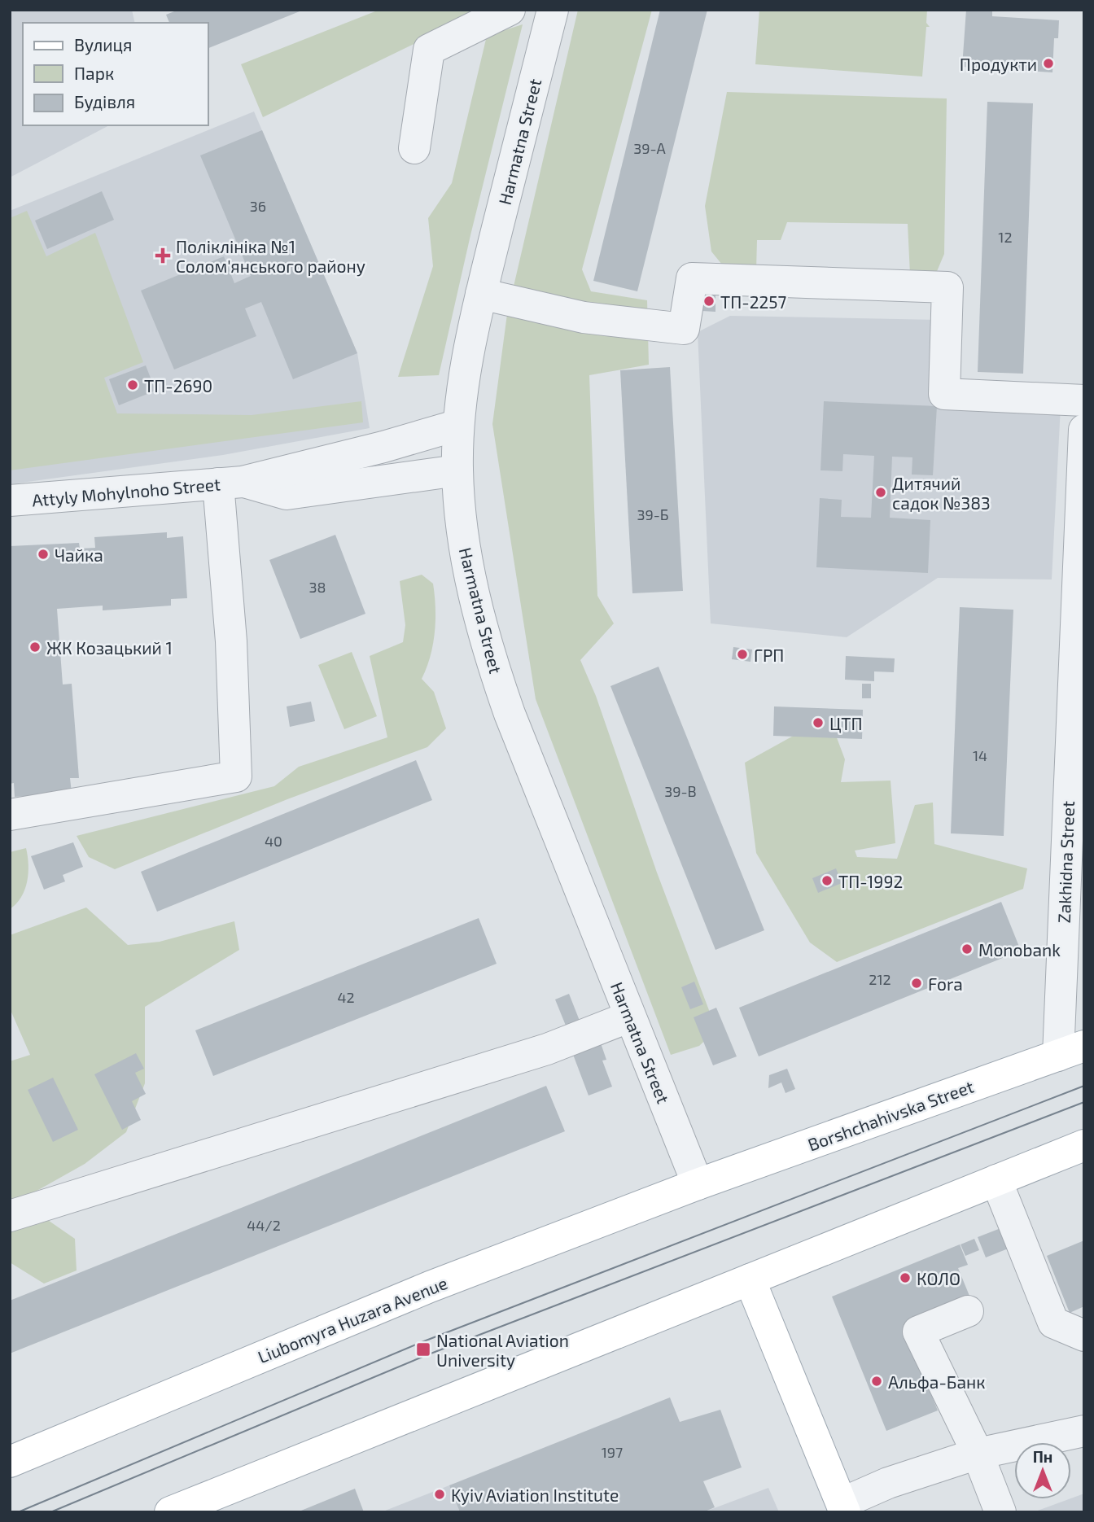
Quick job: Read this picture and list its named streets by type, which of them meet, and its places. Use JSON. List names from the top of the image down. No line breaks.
{"streets":{"main road":["Borshchahivska Street","Liubomyra Huzara Avenue"],"street":["Harmatna Street","Attyly Mohylnoho Street","Zakhidna Street"]},"crossings":[["Harmatna Street","Attyly Mohylnoho Street"],["Harmatna Street","Borshchahivska Street"],["Harmatna Street","Liubomyra Huzara Avenue"],["Zakhidna Street","Borshchahivska Street"],["Borshchahivska Street","Liubomyra Huzara Avenue"]],"places":{"other":["Продукти","ТП-2257","ТП-2690","Дитячий садок №383","Чайка","ЖК Козацький 1","ГРП","ЦТП","ТП-1992","Monobank","Fora","КОЛО","Альфа-Банк","Kyiv Aviation Institute"],"health":["Поліклініка №1 Солом'янського району"],"transit":["National Aviation University"]},"house_numbers":["39-А","36","12","39-Б","38","14","39-В","40","212","42","44/2","197"],"legend":["Вулиця","Парк","Будівля"],"north":"top"}
